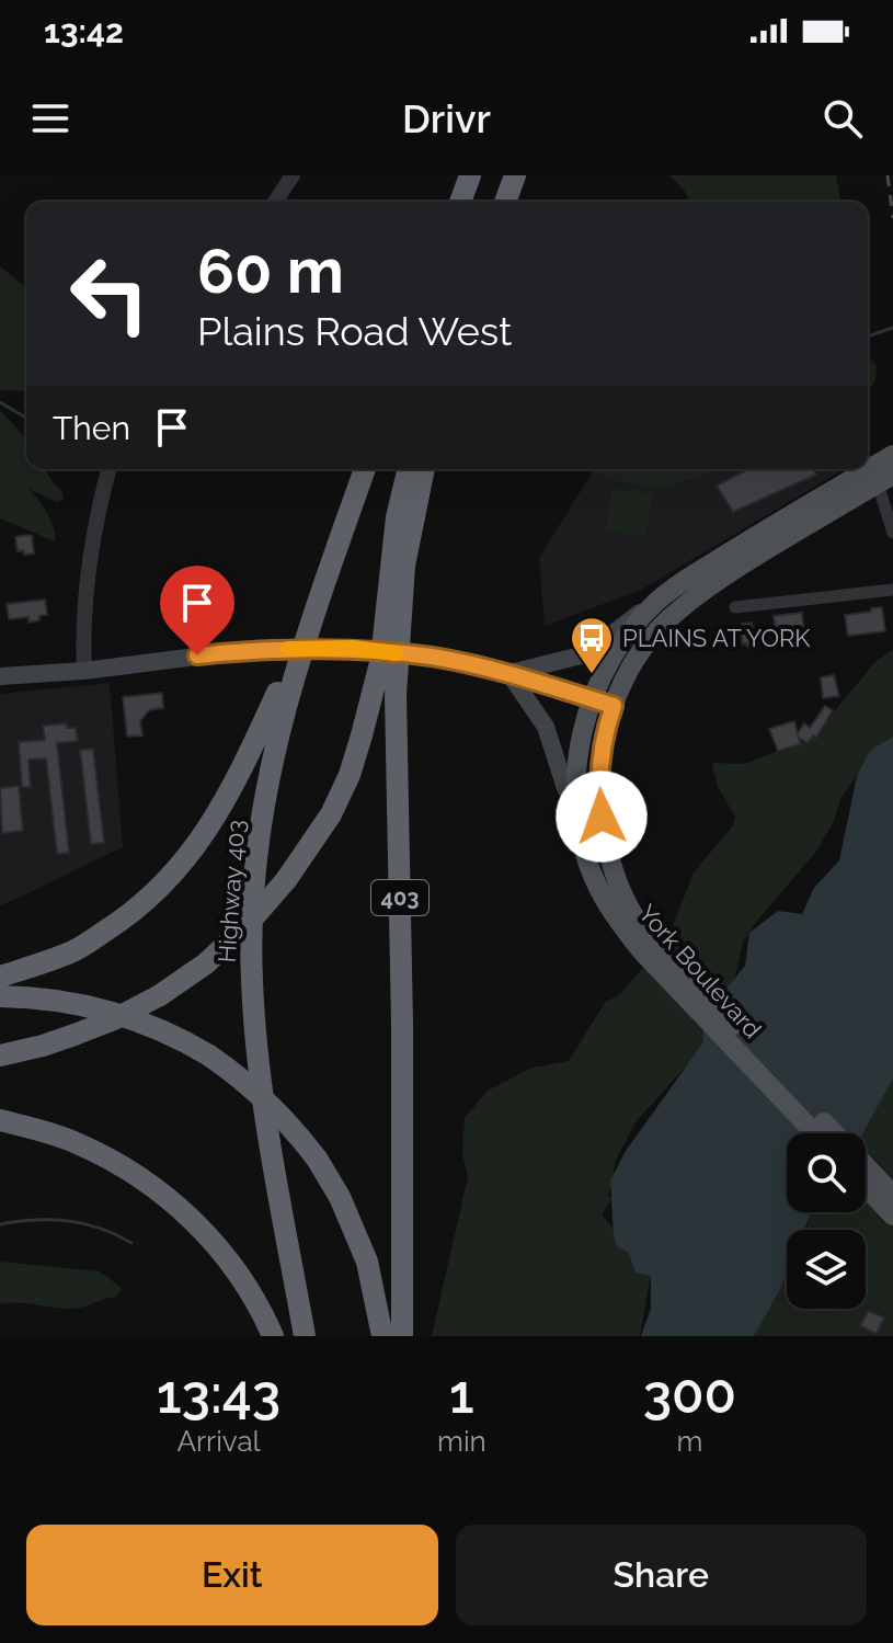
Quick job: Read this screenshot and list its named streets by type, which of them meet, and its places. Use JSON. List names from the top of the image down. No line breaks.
{"streets":{"highway":["Highway 403","403"],"main road":["York Boulevard"]},"places":{"bus stop":["PLAINS AT YORK"]},"page":{"status":"13:42","header":"Drivr","turn":["60 m","Plains Road West"],"then":"Then","eta":["13:43","Arrival","1","min","300","m"],"buttons":["Exit","Share"]}}
